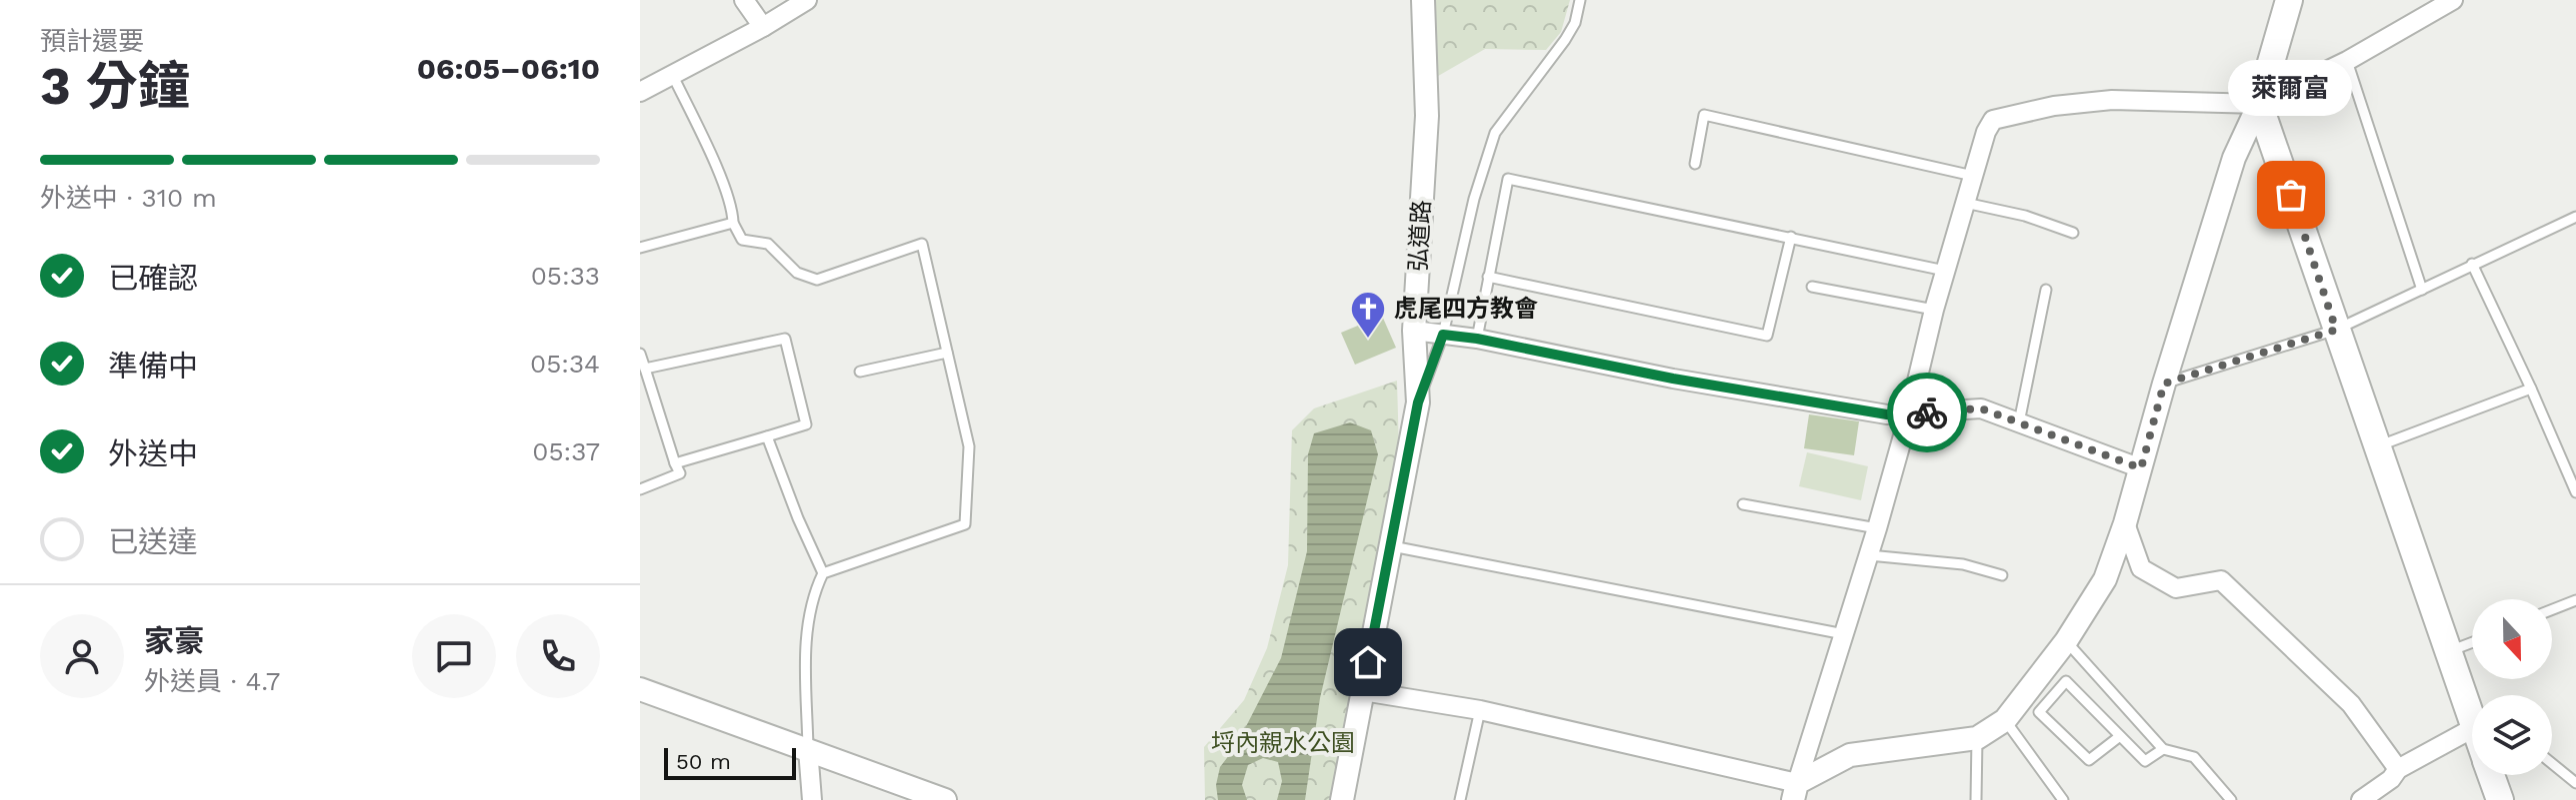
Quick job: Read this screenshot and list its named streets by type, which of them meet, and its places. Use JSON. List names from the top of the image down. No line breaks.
{"streets":{"street":["弘道路"]},"parks":["埒內親水公園"],"places":{"other":["萊爾富"],"church":["虎尾四方教會"]},"scale_bar":"50 m","north":"bottom","page":{"heading":["3 分鐘","預計還要","06:05–06:10"],"panel":["家豪","外送員 · 4.7"],"bubble":"萊爾富","bar":"外送中 · 310 m","list":[["已確認","05:33"],["準備中","05:34"],["外送中","05:37"],"已送達"],"scale":"50 m"}}
